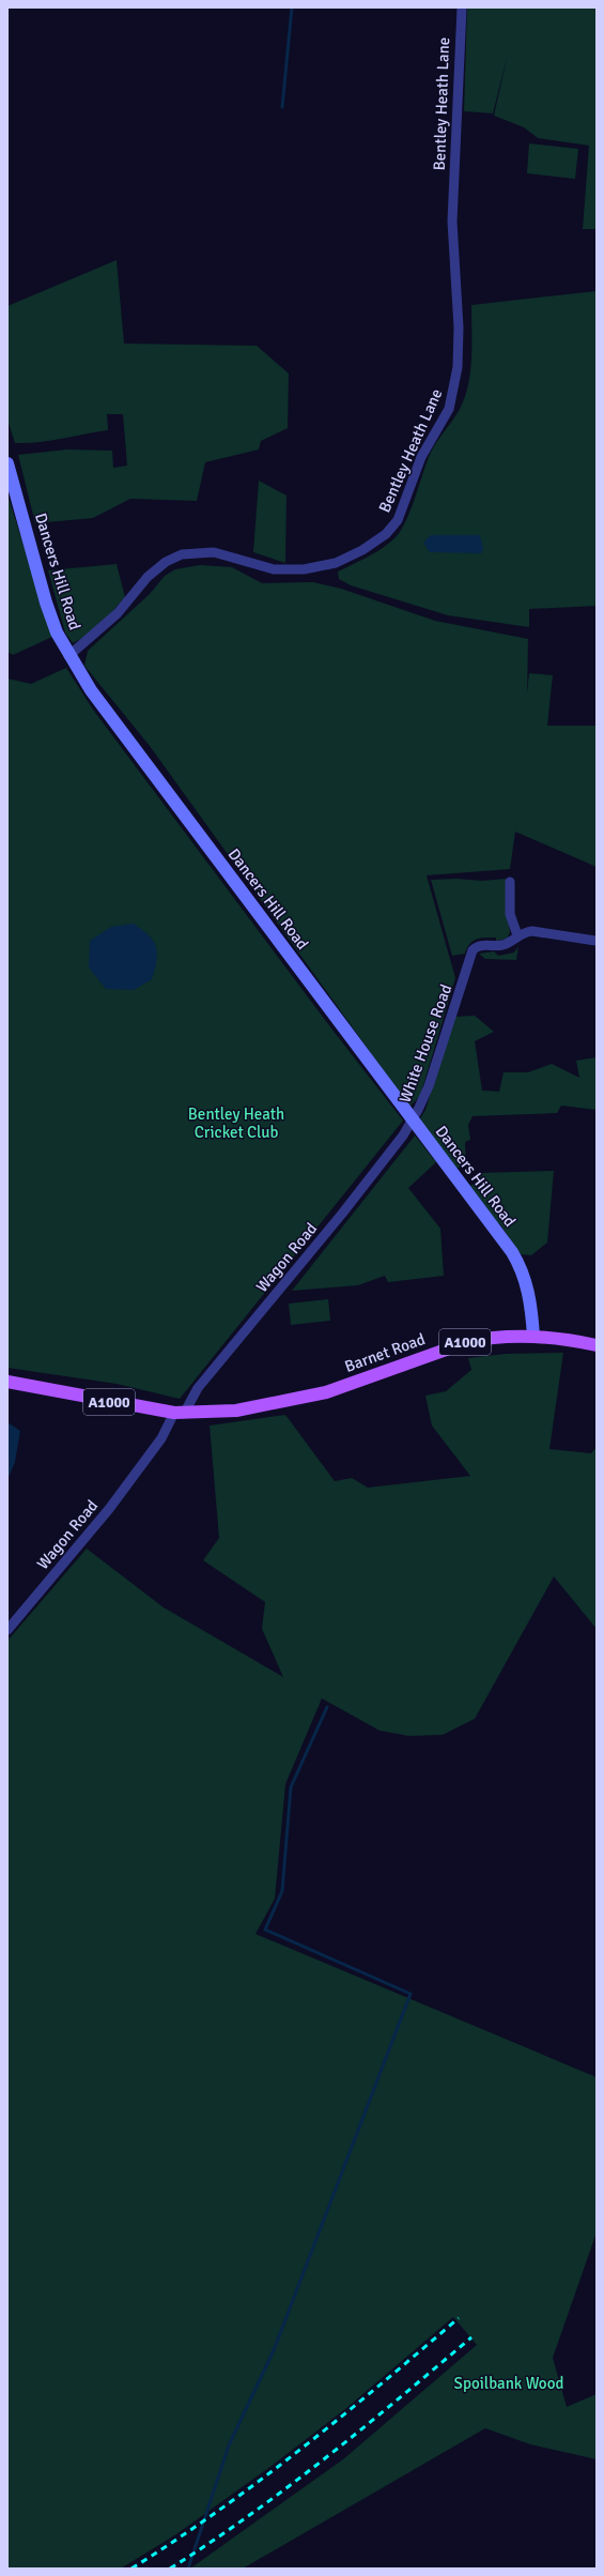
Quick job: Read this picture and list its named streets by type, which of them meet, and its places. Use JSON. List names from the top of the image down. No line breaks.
{"streets":{"main road":["A1000","Barnet Road"],"street":["Bentley Heath Lane","Dancers Hill Road","White House Road","Wagon Road"]},"crossings":[["Bentley Heath Lane","Dancers Hill Road"],["Dancers Hill Road","White House Road"],["Dancers Hill Road","Wagon Road"],["Dancers Hill Road","Barnet Road"],["White House Road","Wagon Road"],["Wagon Road","A1000"],["Wagon Road","Barnet Road"],["A1000","Barnet Road"]],"parks":["Bentley Heath Cricket Club","Spoilbank Wood"]}
